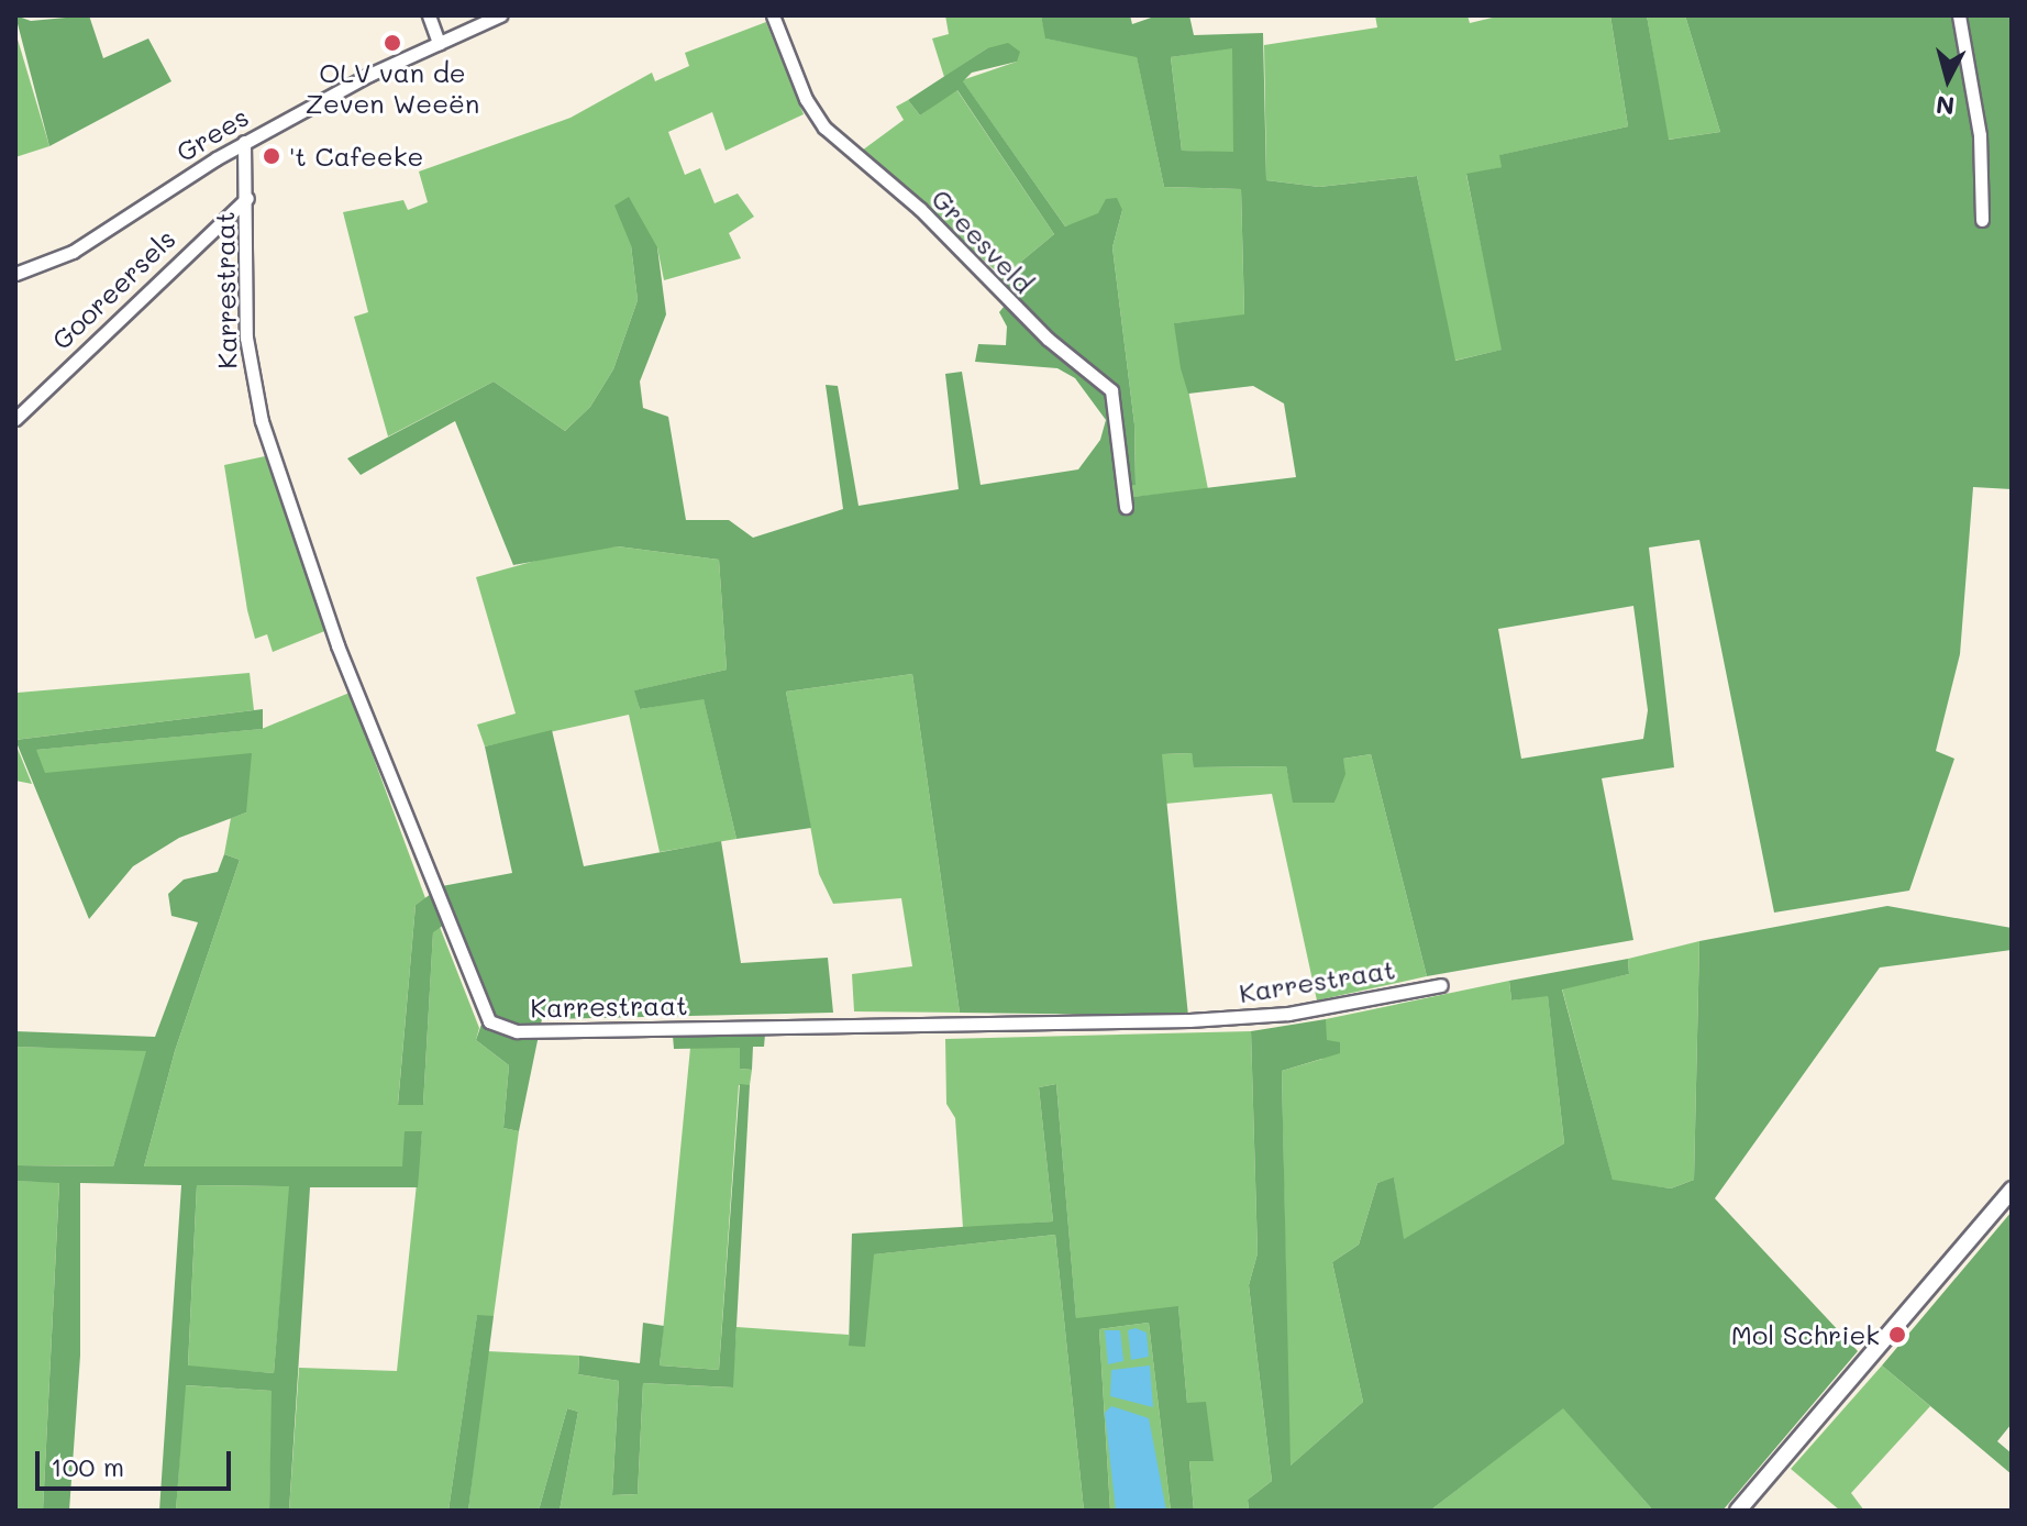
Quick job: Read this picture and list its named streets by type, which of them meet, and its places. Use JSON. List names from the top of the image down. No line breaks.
{"streets":{"street":["Grees","Greesveld","Gooreersels","Karrestraat"]},"crossings":[["Grees","Karrestraat"],["Gooreersels","Karrestraat"]],"places":["OLV van de Zeven Weeën","'t Cafeeke","Mol Schriek"],"scale_bar":"100 m","north":"bottom"}
